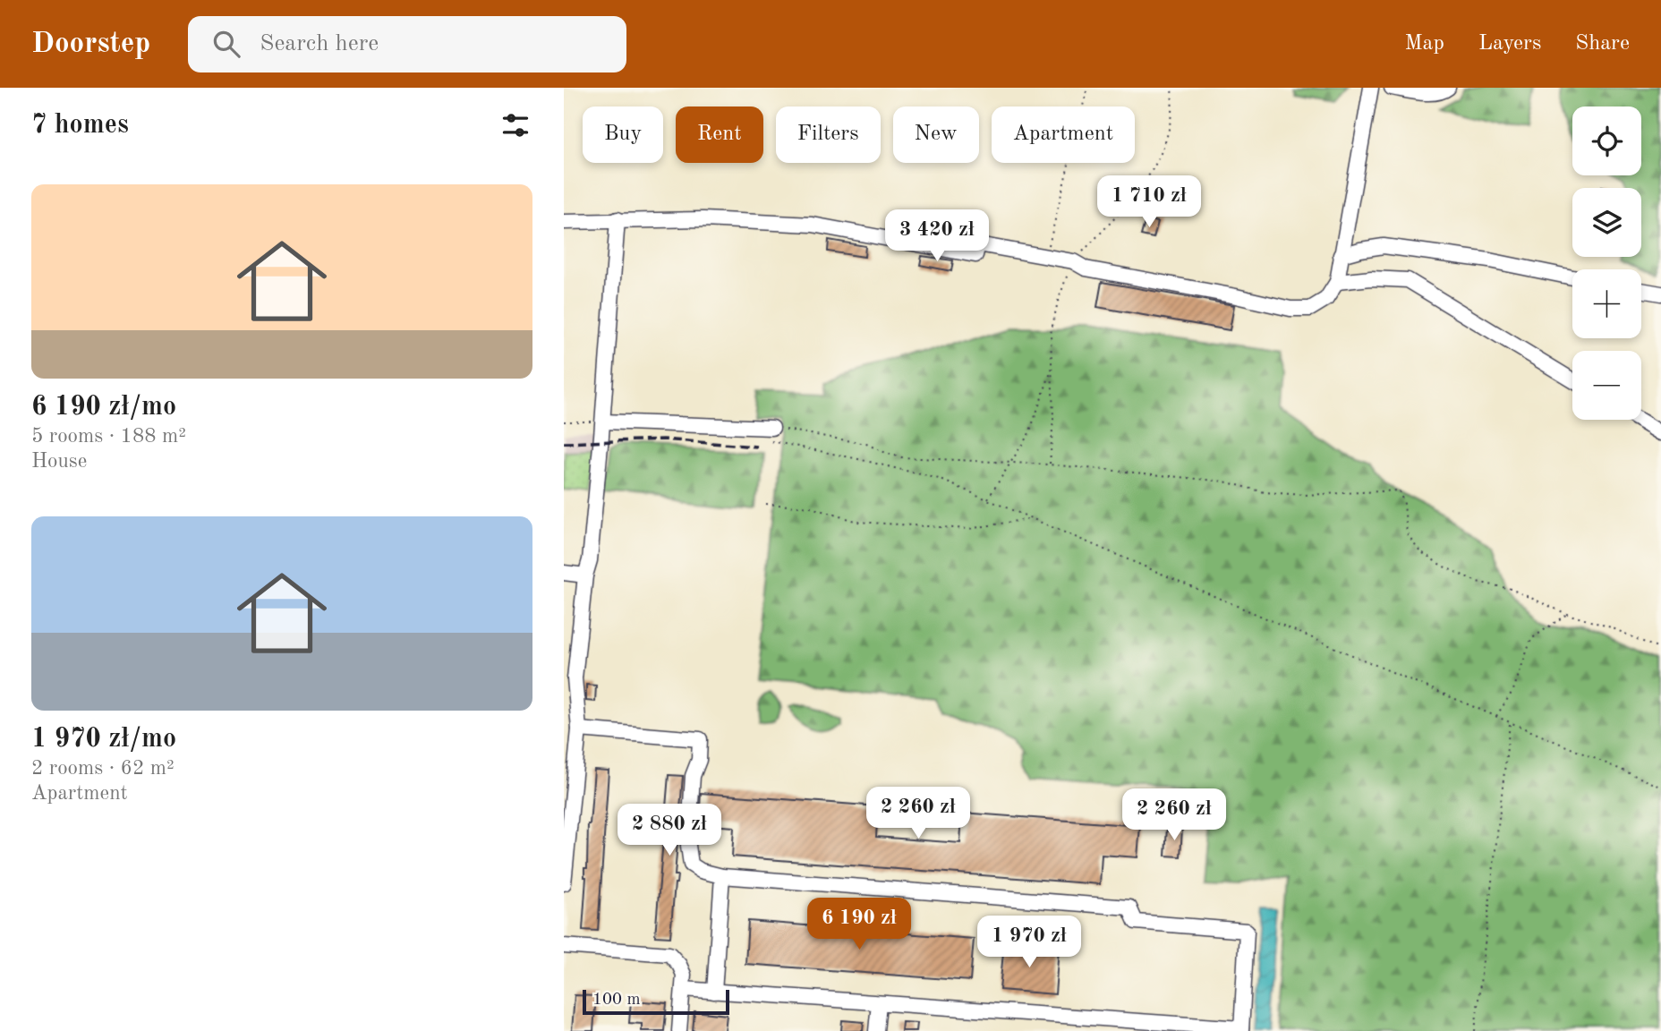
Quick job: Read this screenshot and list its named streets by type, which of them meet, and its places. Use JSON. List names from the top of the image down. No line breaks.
{"scale_bar":"100 m","page":{"header":"Doorstep","search":"Search here","nav":["Map","Layers","Share"],"heading":"7 homes","map_buttons":["+","−"],"chip":["Buy","Rent","Filters","New","Apartment"],"list":[{"name":"6 190 zł/mo","note":"5 rooms · 188 m² · House"},{"name":"1 970 zł/mo","note":"2 rooms · 62 m² · Apartment"}],"price":["1 710 zł","3 420 zł","2 260 zł","2 260 zł","2 880 zł","6 190 zł","1 970 zł"],"scale":"100 m"}}
